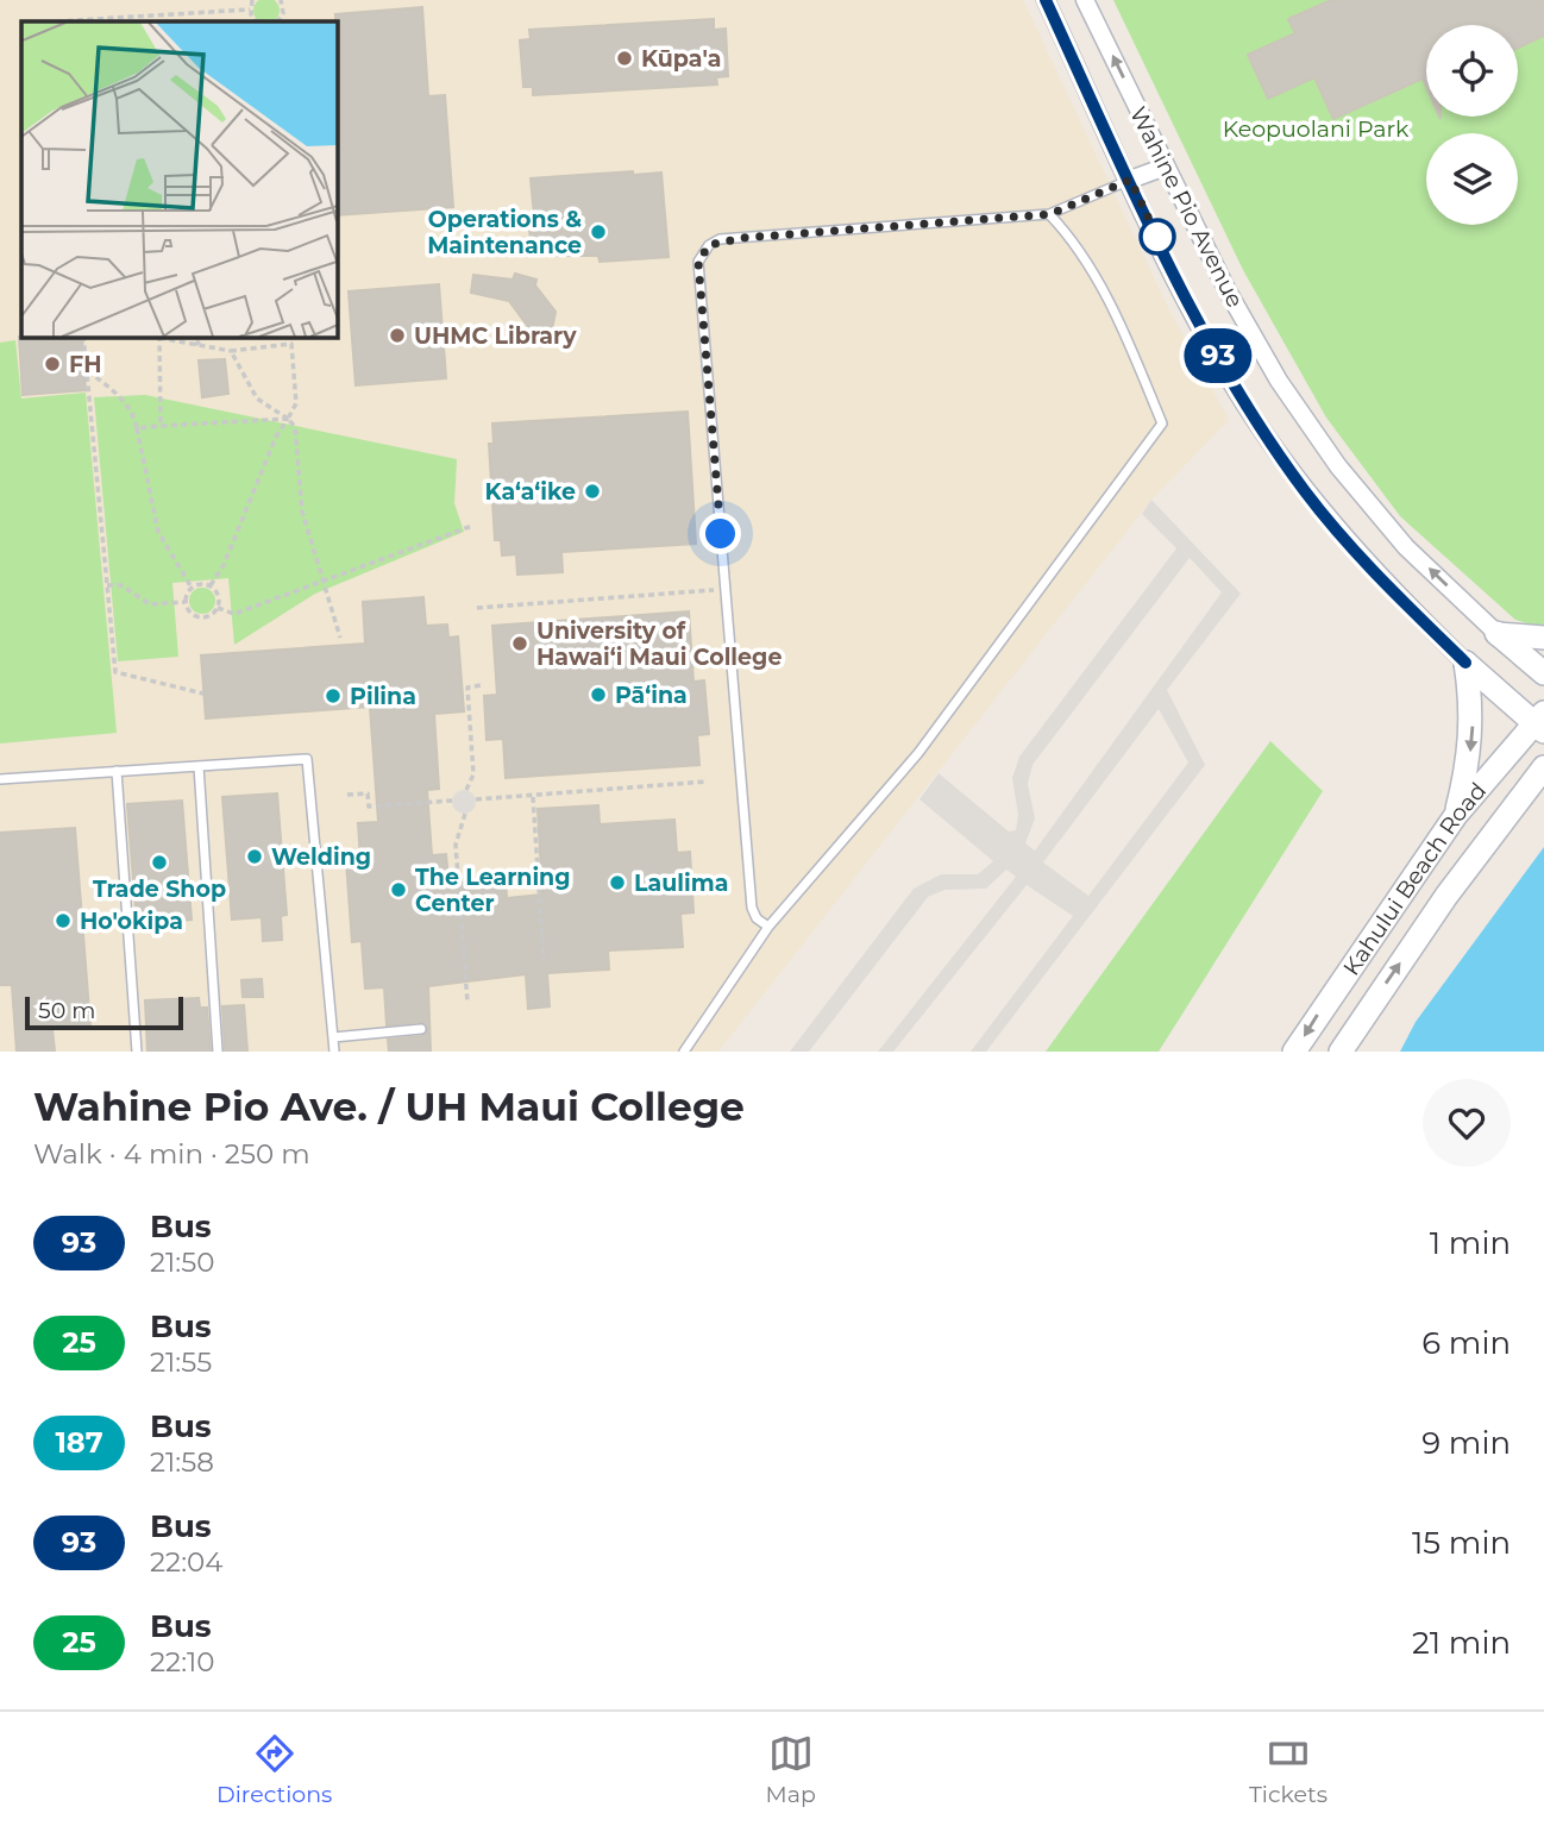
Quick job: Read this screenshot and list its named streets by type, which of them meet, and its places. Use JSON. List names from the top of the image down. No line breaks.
{"streets":{"main road":["Kahului Beach Road"],"street":["Wahine Pio Avenue"]},"parks":["Keopuolani Park"],"places":["Kūpa'a","Operations & Maintenance","UHMC Library","FH","Ka‘a‘ike","University of Hawai‘i Maui College","Pā‘ina","Pilina","Welding","Trade Shop","Laulima","The Learning Center","Ho'okipa"],"lines":["bus line 93"],"scale_bar":"50 m","page":{"on_map":"93","scale":"50 m","heading":["Wahine Pio Ave. / UH Maui College","Walk · 4 min · 250 m"],"list":[{"mark":"93","name":"Bus","note":"21:50","value":"1 min"},{"mark":"25","name":"Bus","note":"21:55","value":"6 min"},{"mark":"187","name":"Bus","note":"21:58","value":"9 min"},{"mark":"93","name":"Bus","note":"22:04","value":"15 min"},{"mark":"25","name":"Bus","note":"22:10","value":"21 min"}],"tabs":["Directions","Map","Tickets"]}}
